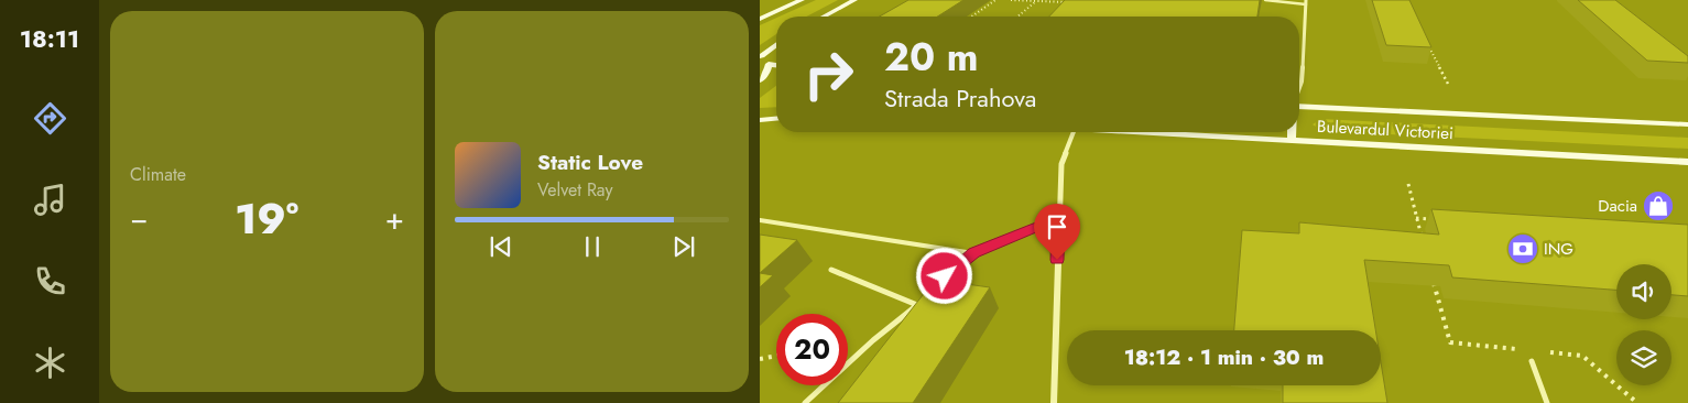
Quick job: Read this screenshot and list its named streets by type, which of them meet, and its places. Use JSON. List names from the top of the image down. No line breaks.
{"streets":{"main road":["Bulevardul Victoriei"]},"places":{"shop":["Dacia"],"bank":["ING"]},"page":{"tabs":"18:11","tile":"Climate","turn":["20 m","Strada Prahova"],"song":["Static Love","Velvet Ray"],"heat":["−","19°","+"],"limit":"20","trip":"18:12 · 1 min · 30 m"}}
